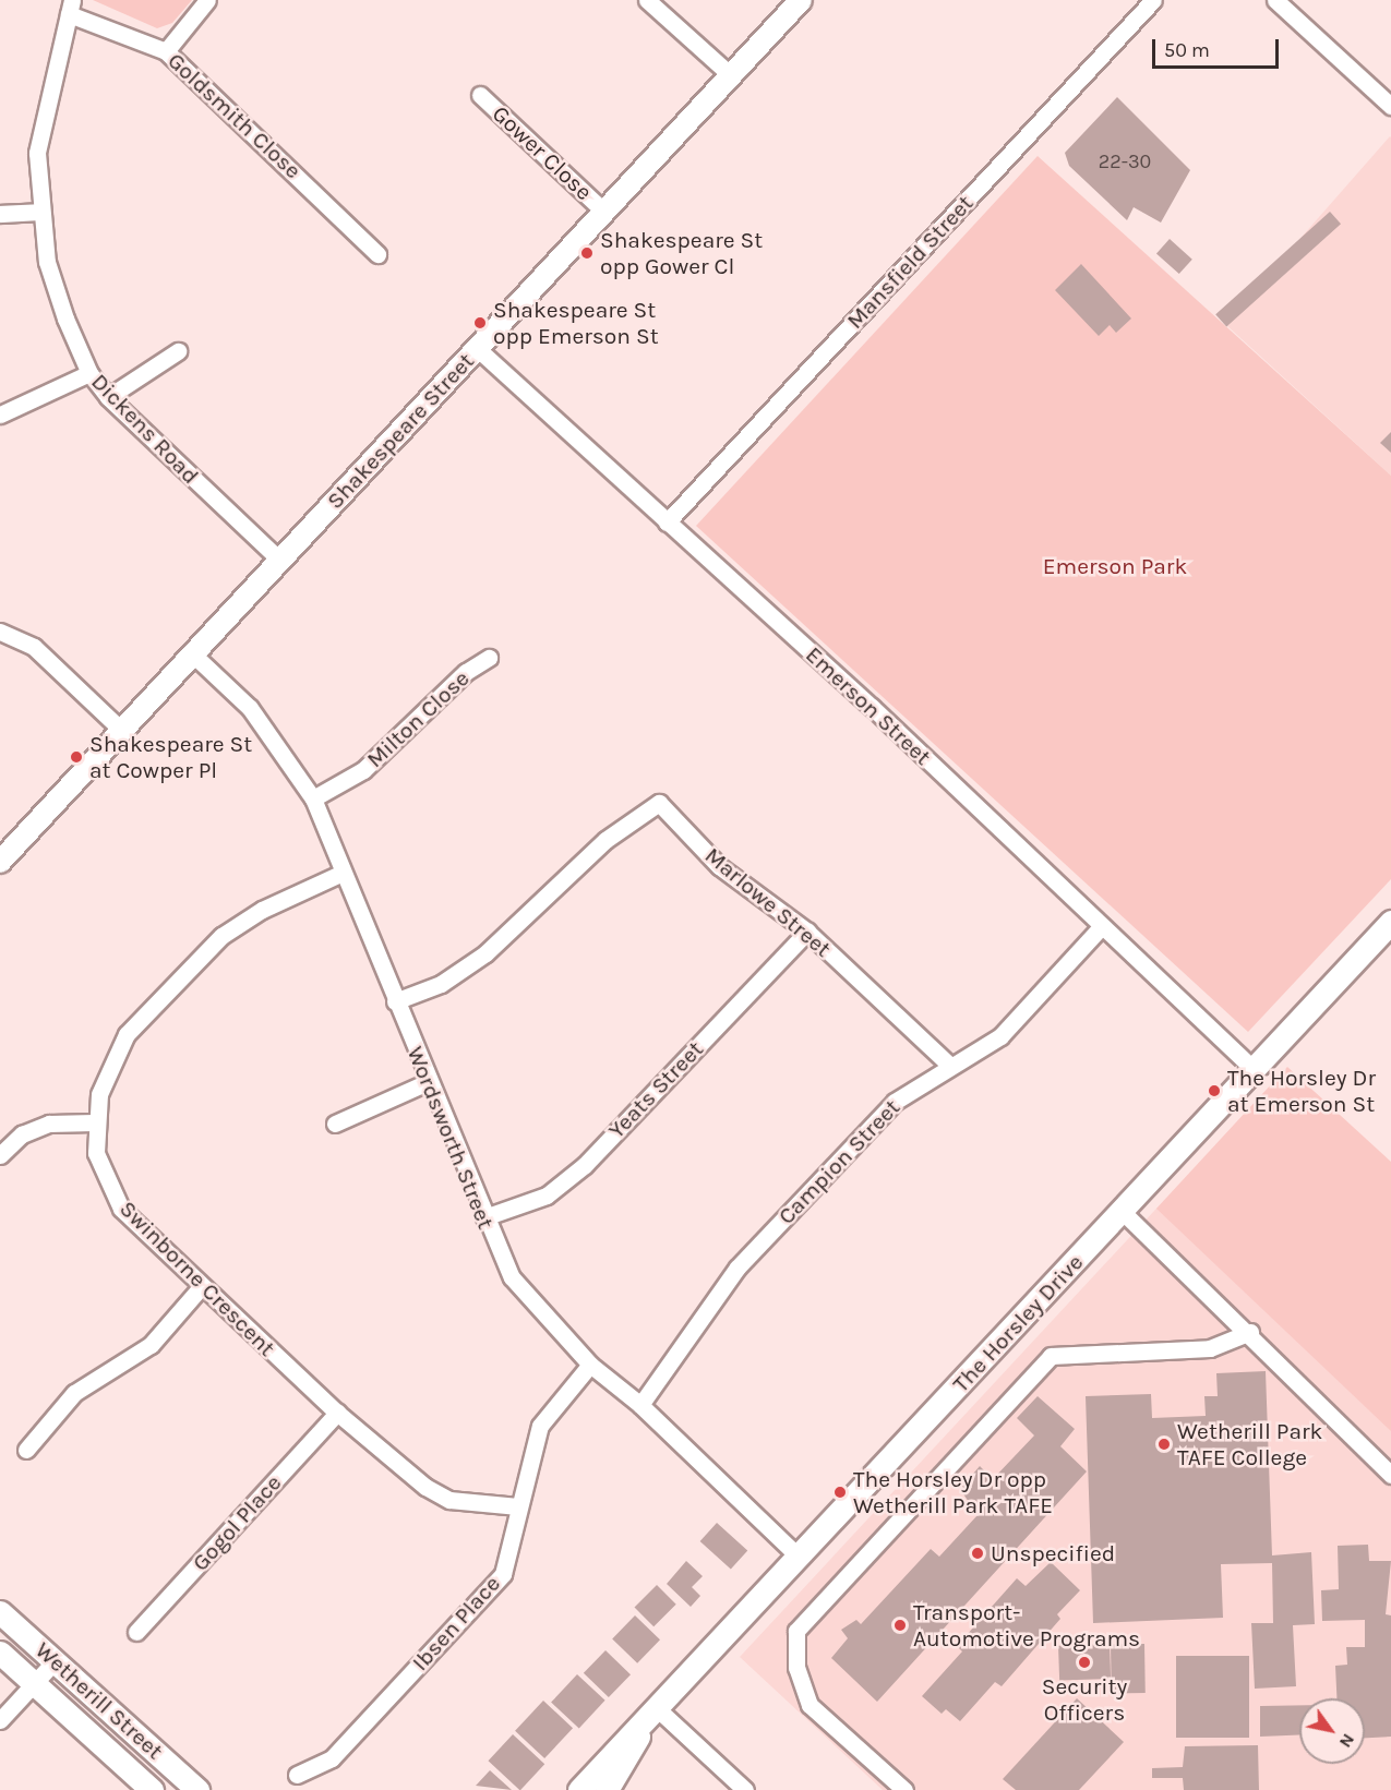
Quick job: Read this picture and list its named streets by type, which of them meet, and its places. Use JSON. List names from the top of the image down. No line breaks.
{"streets":{"main road":["The Horsley Drive","Wetherill Street"],"street":["Goldsmith Close","Gower Close","Mansfield Street","Dickens Road","Shakespeare Street","Emerson Street","Milton Close","Marlowe Street","Yeats Street","Wordsworth Street","Campion Street","Swinborne Crescent","Gogol Place","Ibsen Place"]},"crossings":[["Goldsmith Close","Dickens Road"],["Gower Close","Shakespeare Street"],["Mansfield Street","Emerson Street"],["Dickens Road","Shakespeare Street"],["Shakespeare Street","Emerson Street"],["Shakespeare Street","Wordsworth Street"],["Emerson Street","Campion Street"],["Emerson Street","The Horsley Drive"],["Milton Close","Wordsworth Street"],["Marlowe Street","Yeats Street"],["Marlowe Street","Wordsworth Street"],["Marlowe Street","Campion Street"],["Yeats Street","Wordsworth Street"],["Wordsworth Street","Campion Street"],["Wordsworth Street","Swinborne Crescent"],["Wordsworth Street","The Horsley Drive"],["Wordsworth Street","Ibsen Place"],["Swinborne Crescent","Gogol Place"],["Swinborne Crescent","Ibsen Place"]],"parks":["Emerson Park"],"places":["Shakespeare St opp Gower Cl","Shakespeare St opp Emerson St","Shakespeare St at Cowper Pl","The Horsley Dr at Emerson St","Wetherill Park TAFE College","The Horsley Dr opp Wetherill Park TAFE","Unspecified","Transport- Automotive Programs","Security Officers"],"house_numbers":["22-30"],"scale_bar":"50 m","north":"bottom right"}
